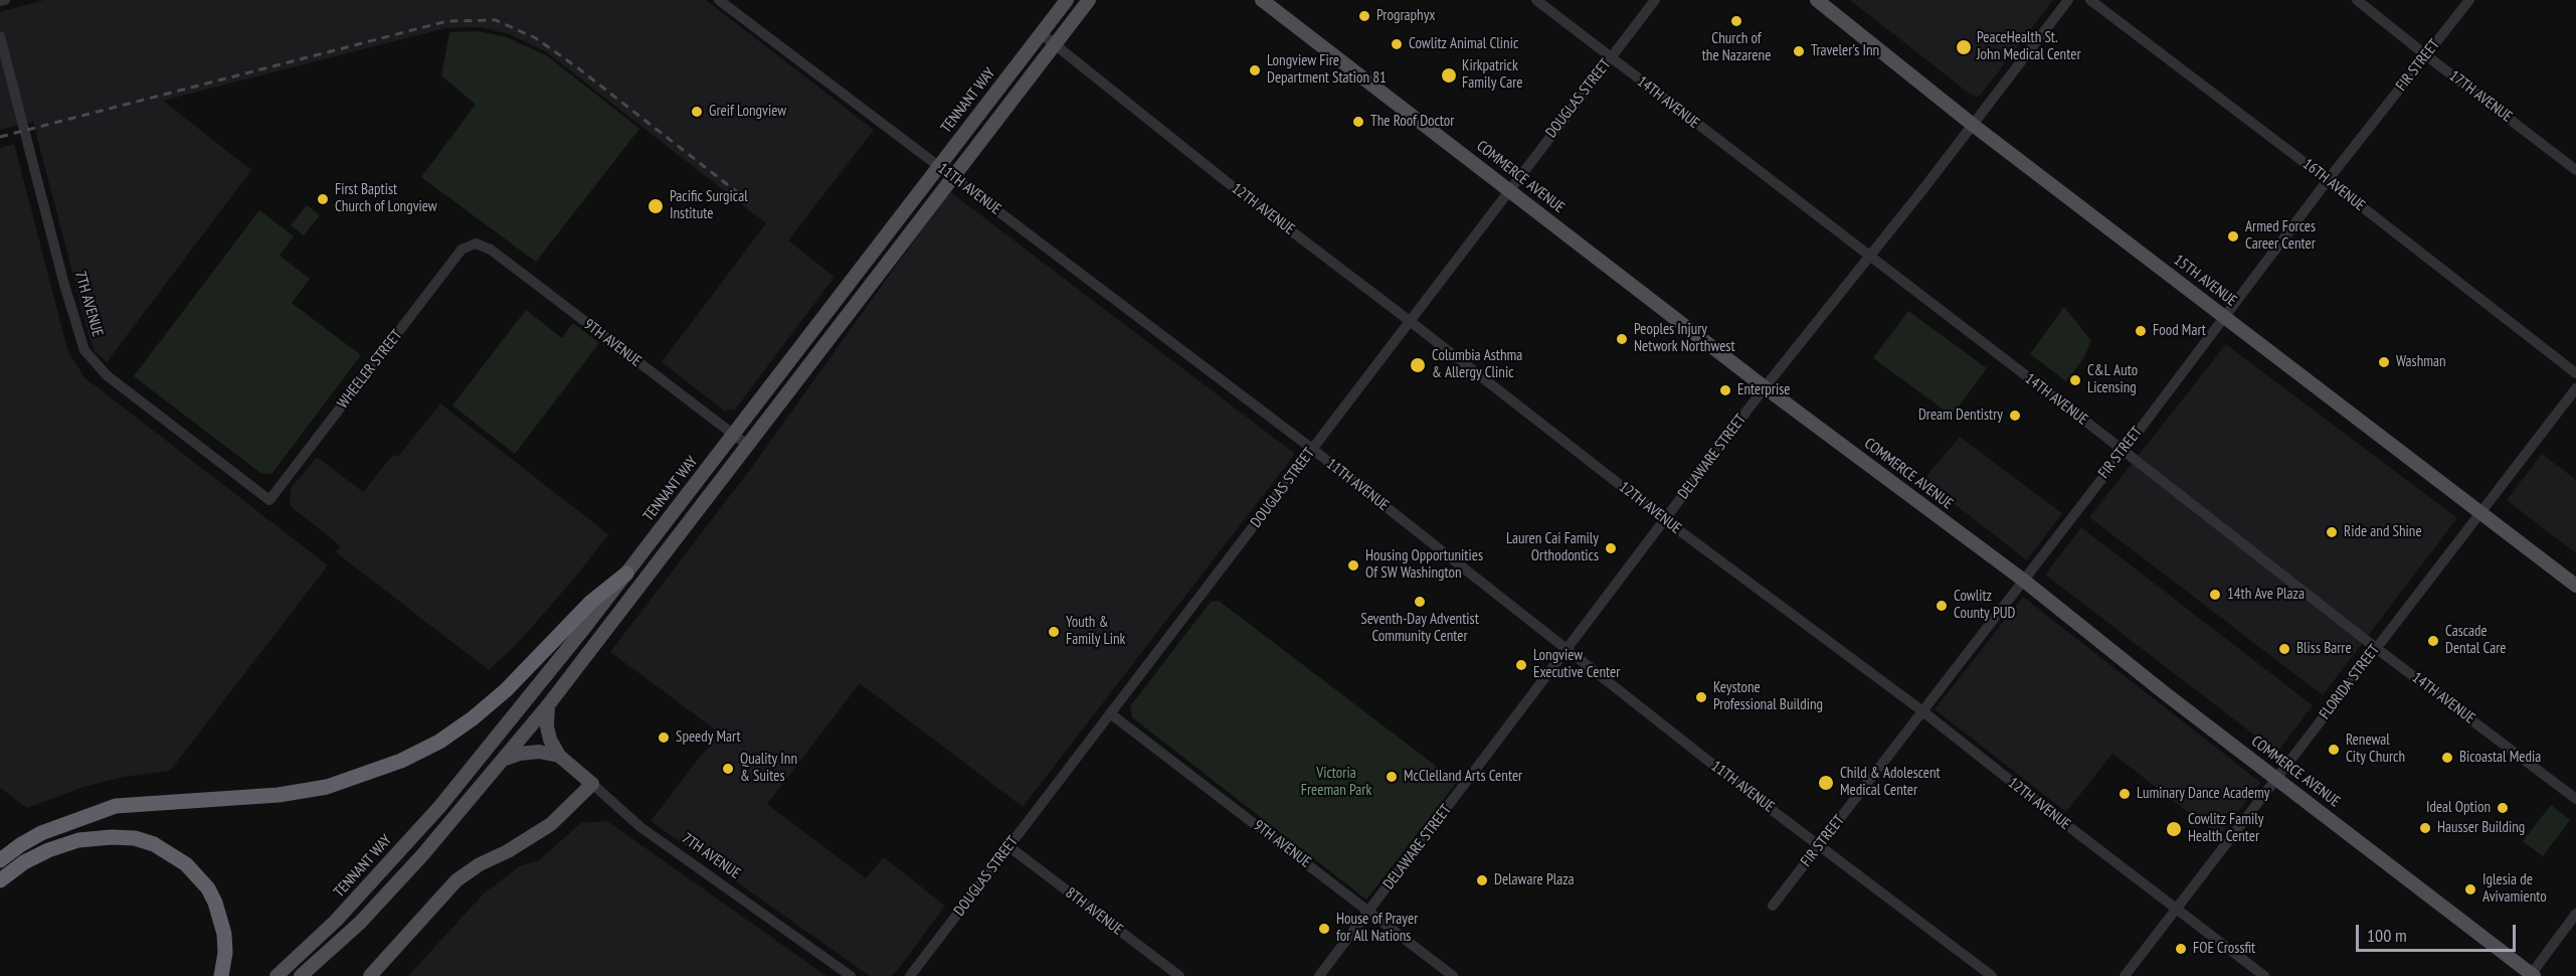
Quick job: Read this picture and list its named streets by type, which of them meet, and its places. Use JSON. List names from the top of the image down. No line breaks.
{"streets":{"main road":["TENNANT WAY","COMMERCE AVENUE","15TH AVENUE","7TH AVENUE"],"street":["FIR STREET","17TH AVENUE","DOUGLAS STREET","14TH AVENUE","16TH AVENUE","11TH AVENUE","12TH AVENUE","9TH AVENUE","WHEELER STREET","DELAWARE STREET","FLORIDA STREET","8TH AVENUE"]},"crossings":[["FIR STREET","17TH AVENUE"],["FIR STREET","14TH AVENUE"],["FIR STREET","COMMERCE AVENUE"],["FIR STREET","16TH AVENUE"],["FIR STREET","11TH AVENUE"],["FIR STREET","12TH AVENUE"],["FIR STREET","15TH AVENUE"],["DOUGLAS STREET","14TH AVENUE"],["DOUGLAS STREET","COMMERCE AVENUE"],["DOUGLAS STREET","11TH AVENUE"],["DOUGLAS STREET","12TH AVENUE"],["DOUGLAS STREET","9TH AVENUE"],["DOUGLAS STREET","8TH AVENUE"],["TENNANT WAY","11TH AVENUE"],["TENNANT WAY","12TH AVENUE"],["TENNANT WAY","9TH AVENUE"],["14TH AVENUE","DELAWARE STREET"],["14TH AVENUE","FLORIDA STREET"],["COMMERCE AVENUE","DELAWARE STREET"],["COMMERCE AVENUE","FLORIDA STREET"],["11TH AVENUE","DELAWARE STREET"],["12TH AVENUE","DELAWARE STREET"],["12TH AVENUE","FLORIDA STREET"],["15TH AVENUE","DELAWARE STREET"],["15TH AVENUE","FLORIDA STREET"],["7TH AVENUE","WHEELER STREET"],["9TH AVENUE","WHEELER STREET"],["9TH AVENUE","DELAWARE STREET"]],"parks":["Victoria Freeman Park"],"places":["Prographyx","Church of the Nazarene","Cowlitz Animal Clinic","PeaceHealth St. John Medical Center","Traveler's Inn","Longview Fire Department Station 81","Kirkpatrick Family Care","Greif Longview","The Roof Doctor","First Baptist Church of Longview","Pacific Surgical Institute","Armed Forces Career Center","Food Mart","Peoples Injury Network Northwest","Washman","Columbia Asthma & Allergy Clinic","C&L Auto Licensing","Enterprise","Dream Dentistry","Ride and Shine","Lauren Cai Family Orthodontics","Housing Opportunities Of SW Washington","14th Ave Plaza","Seventh-Day Adventist Community Center","Cowlitz County PUD","Youth & Family Link","Cascade Dental Care","Bliss Barre","Longview Executive Center","Keystone Professional Building","Speedy Mart","Renewal City Church","Bicoastal Media","Quality Inn & Suites","McClelland Arts Center","Child & Adolescent Medical Center","Luminary Dance Academy","Ideal Option","Hausser Building","Cowlitz Family Health Center","Delaware Plaza","Iglesia de Avivamiento","House of Prayer for All Nations","FOE Crossfit"],"scale_bar":"100 m"}
